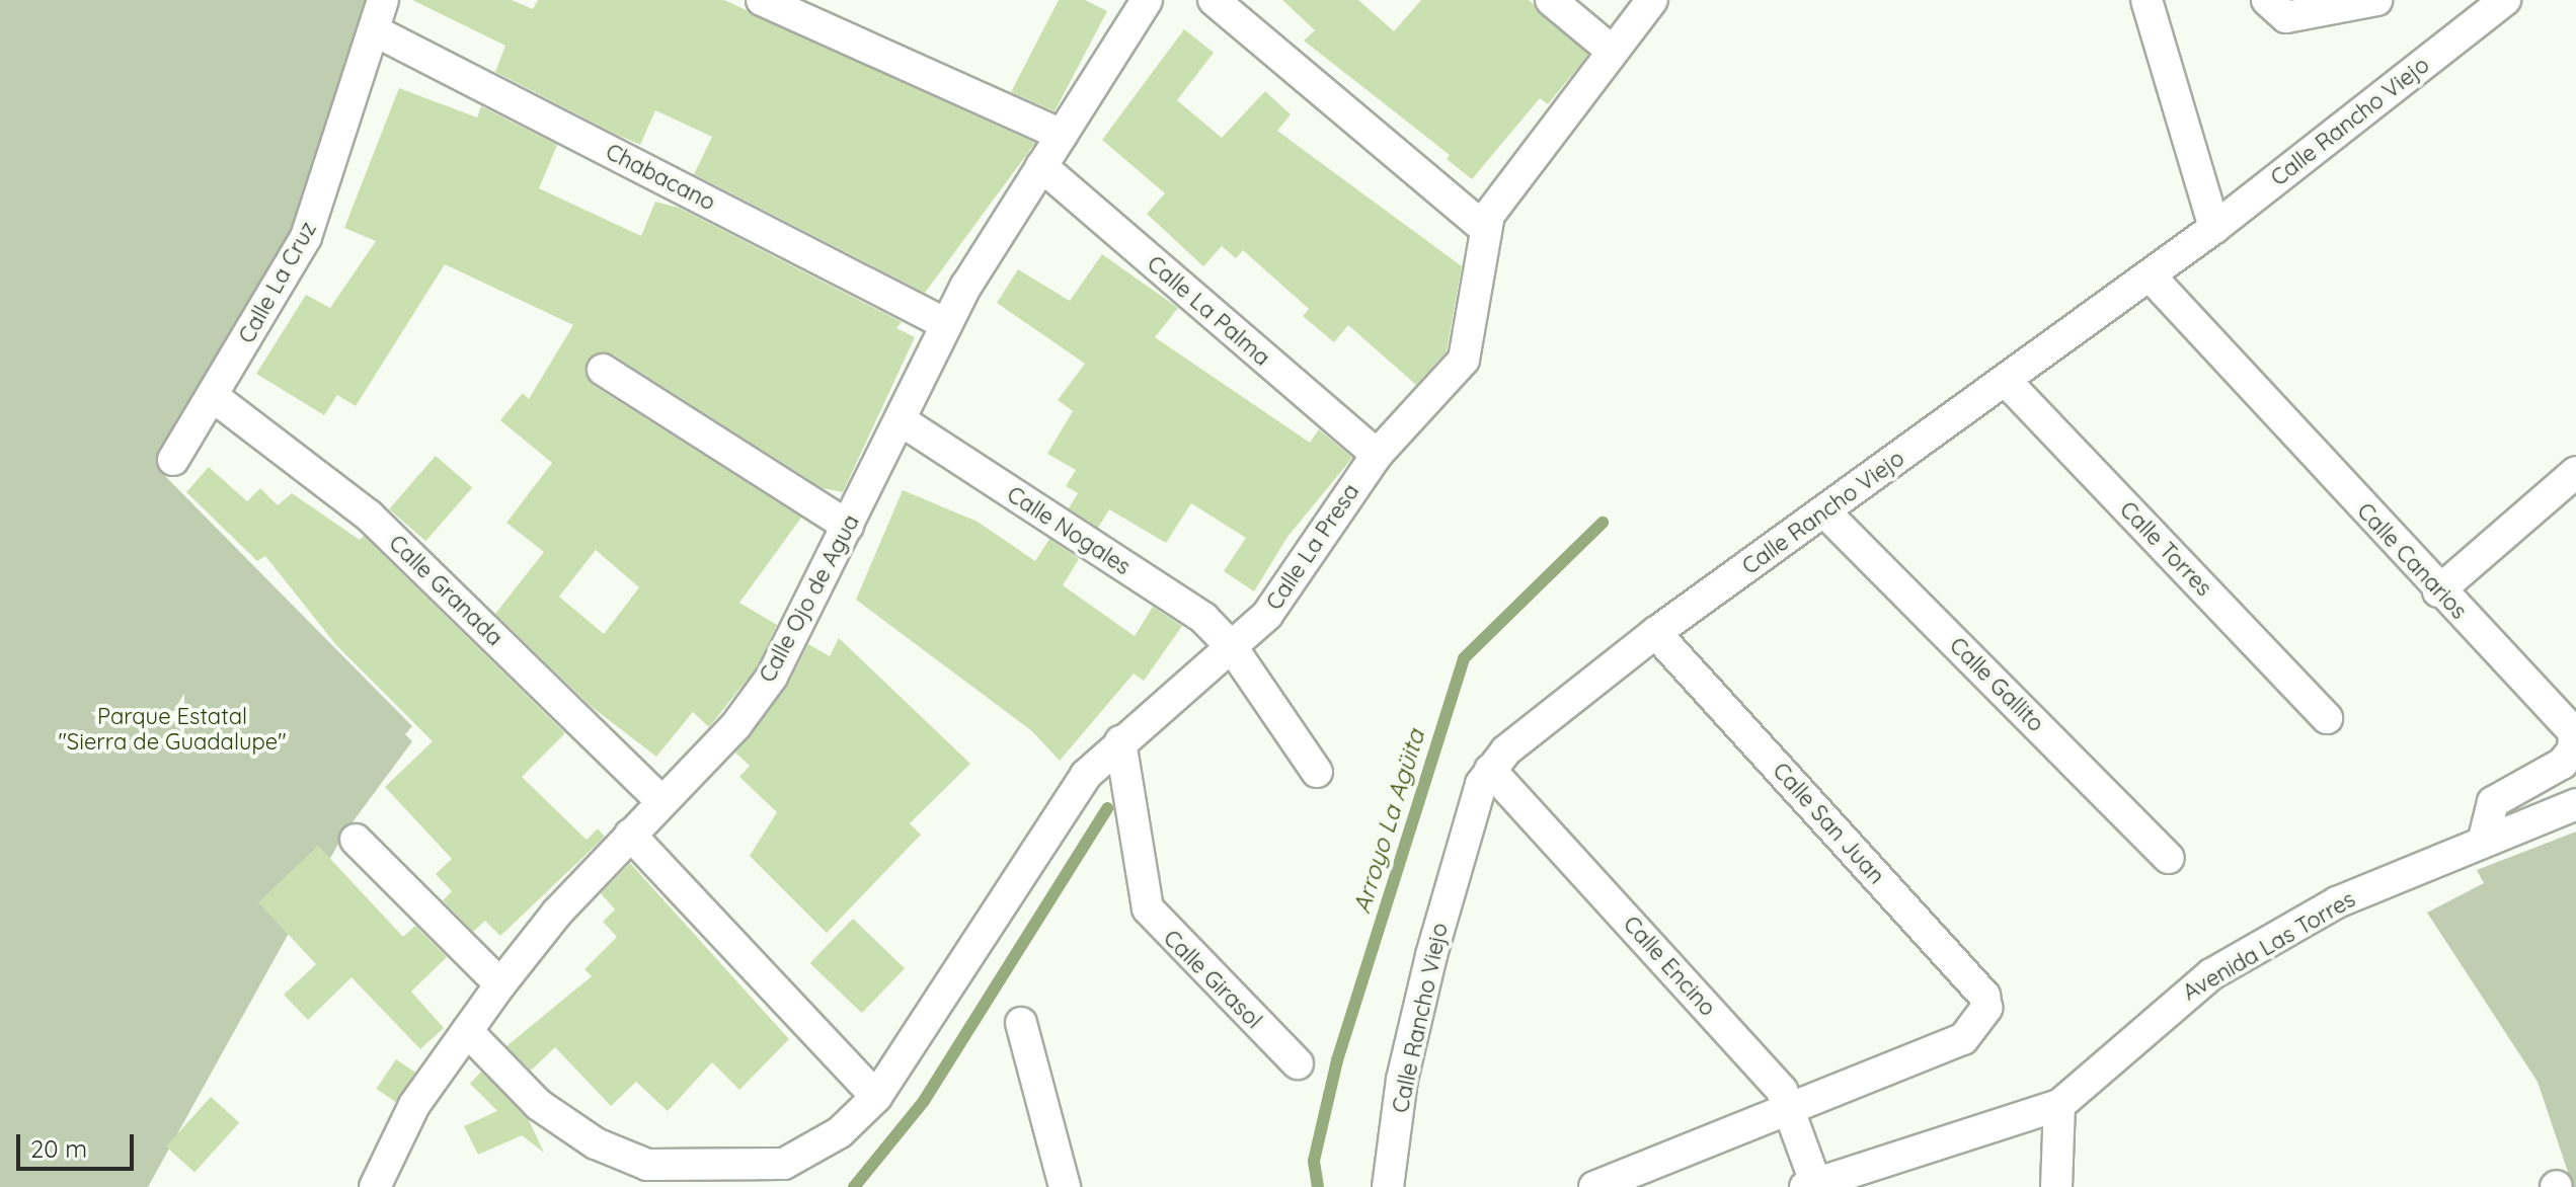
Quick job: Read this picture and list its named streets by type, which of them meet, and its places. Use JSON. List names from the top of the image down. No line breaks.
{"streets":{"street":["Calle Rancho Viejo","Chabacano","Calle La Cruz","Calle La Palma","Calle Nogales","Calle La Presa","Calle Torres","Calle Canarios","Calle Granada","Calle Ojo de Agua","Calle Gallito","Calle San Juan","Avenida Las Torres","Calle Encino","Calle Girasol"]},"crossings":[["Calle Rancho Viejo","Calle Torres"],["Calle Rancho Viejo","Calle Canarios"],["Calle Rancho Viejo","Calle Gallito"],["Calle Rancho Viejo","Calle San Juan"],["Calle Rancho Viejo","Calle Encino"],["Chabacano","Calle La Cruz"],["Chabacano","Calle Ojo de Agua"],["Calle La Cruz","Calle Granada"],["Calle La Palma","Calle La Presa"],["Calle La Palma","Calle Ojo de Agua"],["Calle Nogales","Calle La Presa"],["Calle Nogales","Calle Ojo de Agua"],["Calle La Presa","Calle Ojo de Agua"],["Calle La Presa","Calle Girasol"],["Calle Canarios","Avenida Las Torres"],["Calle Granada","Calle Ojo de Agua"],["Calle San Juan","Calle Encino"],["Avenida Las Torres","Calle Encino"]],"water":["Arroyo La Agüita"],"parks":["Parque Estatal \"Sierra de Guadalupe\""],"scale_bar":"20 m"}
